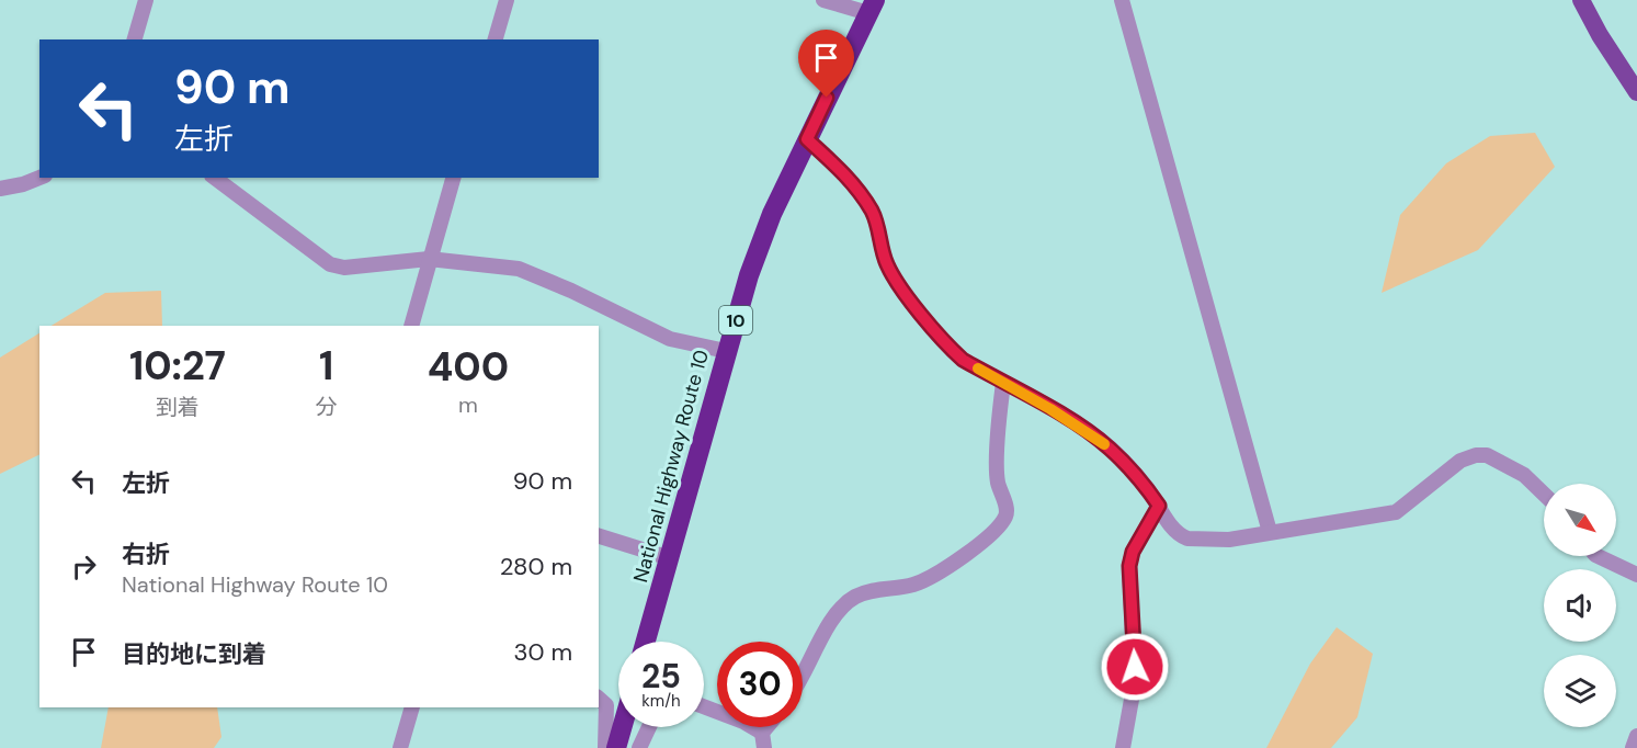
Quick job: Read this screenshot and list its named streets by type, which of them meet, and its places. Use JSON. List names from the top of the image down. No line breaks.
{"streets":{"highway":["10","National Highway Route 10"]},"north":"bottom right","page":{"turn":["90 m","左折"],"eta":["10:27","到着","1","分","400","m"],"list":[{"name":"左折","value":"90 m"},{"name":"右折","note":"National Highway Route 10","value":"280 m"},{"name":"目的地に到着","value":"30 m"}],"speed":"25 km/h","limit":"30"}}
